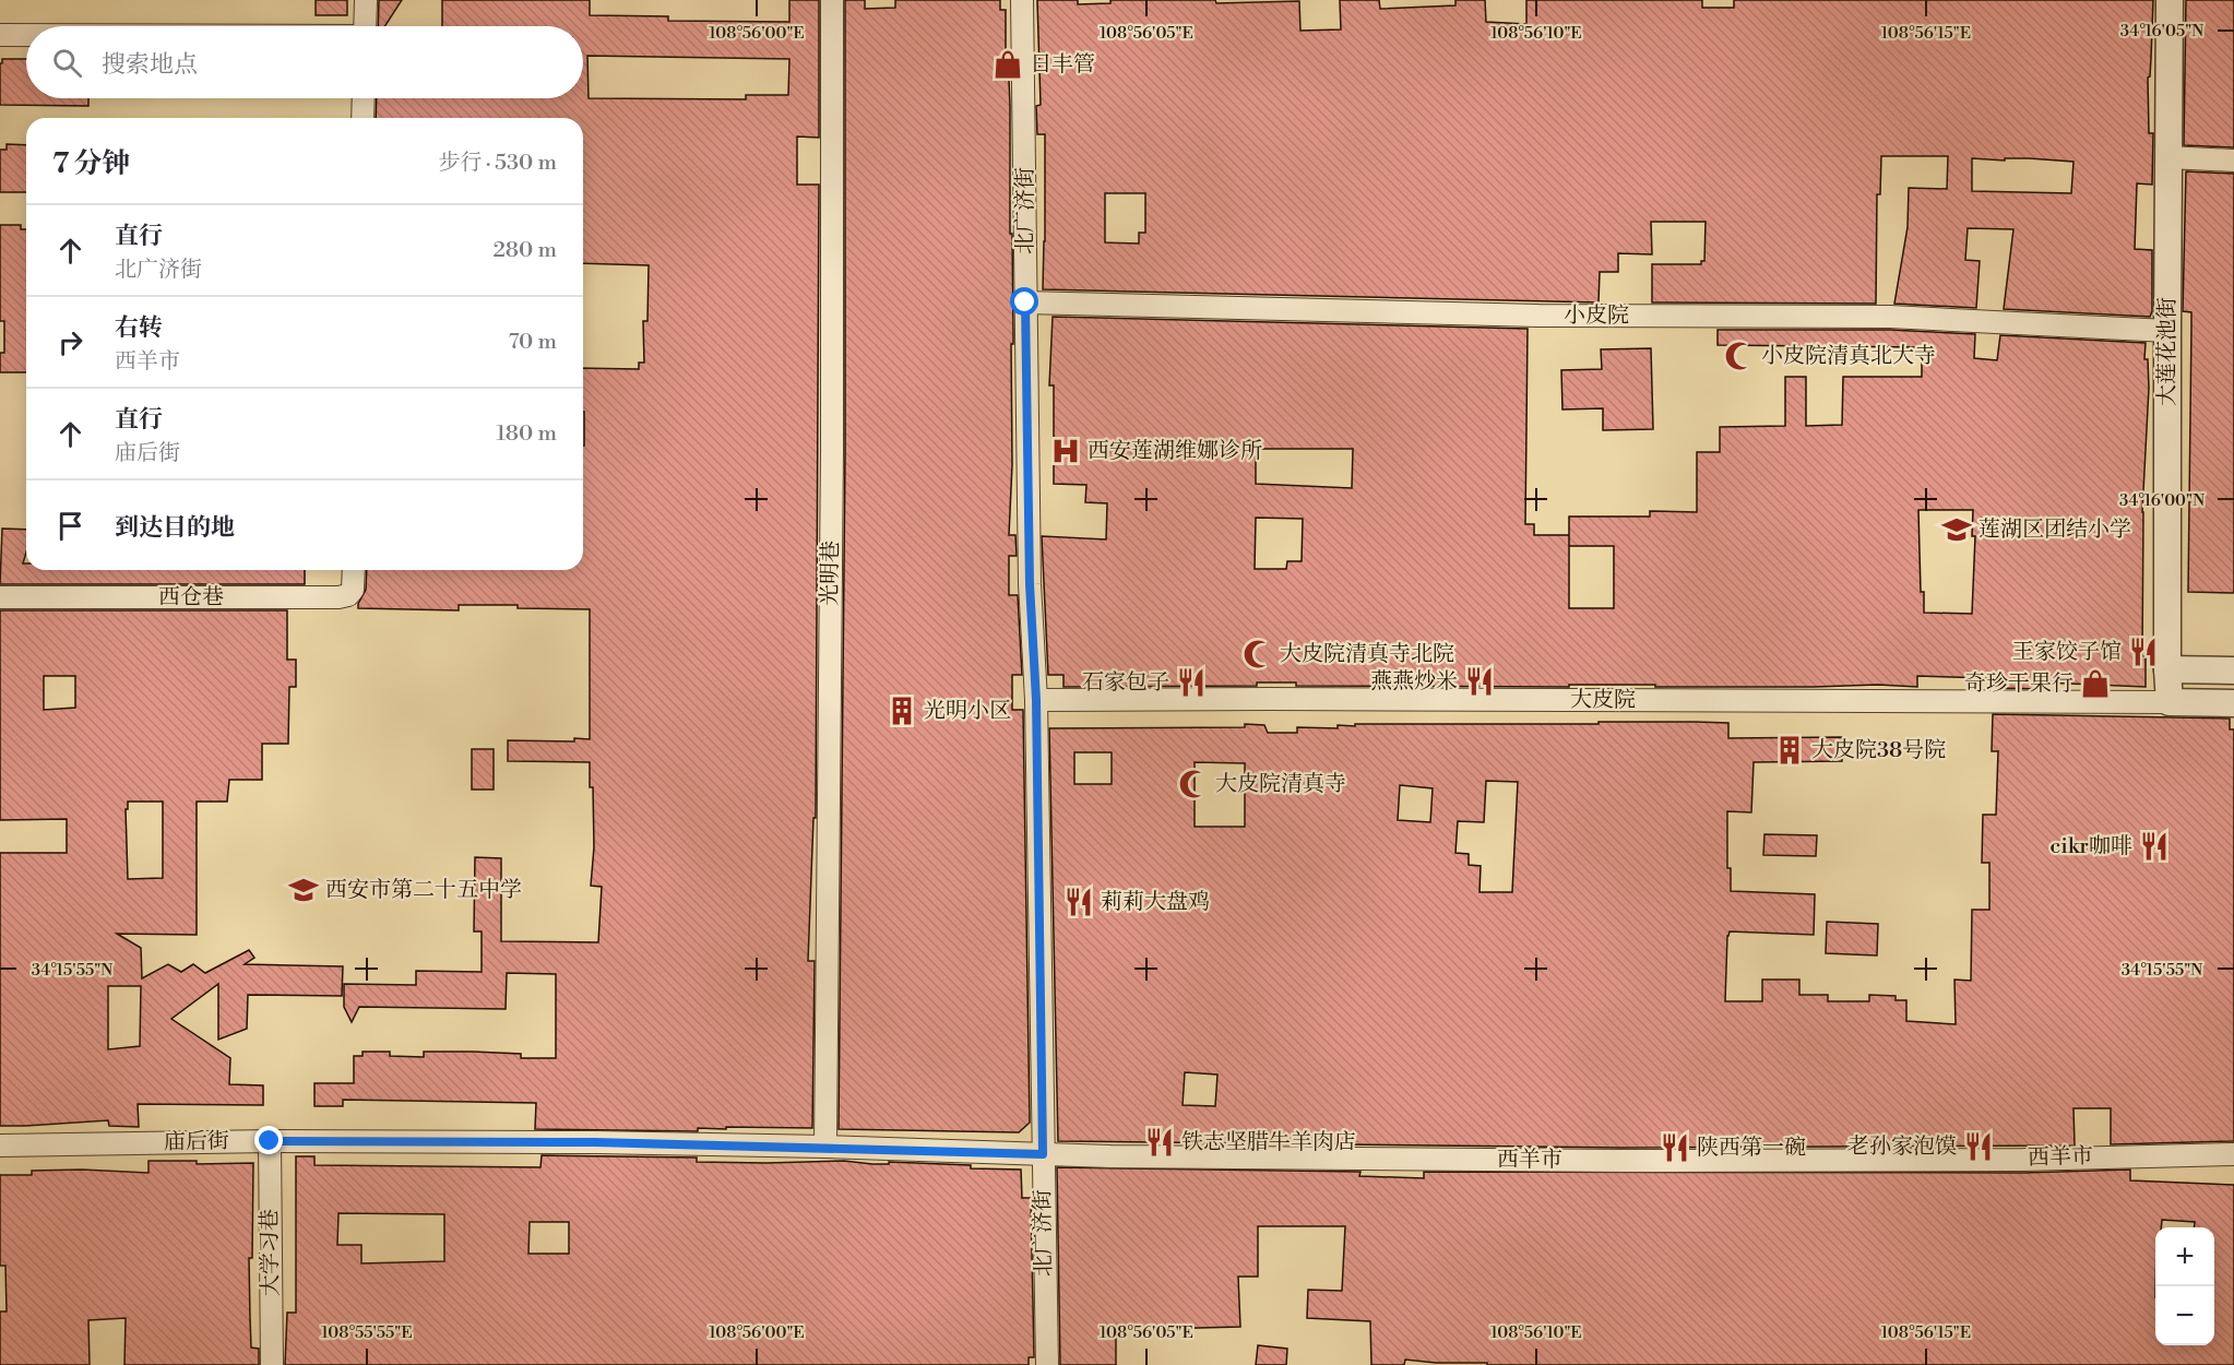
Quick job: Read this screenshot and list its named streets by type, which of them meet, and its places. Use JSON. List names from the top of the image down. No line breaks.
{"streets":{"street":["北广济街","小皮院","大莲花池街","光明巷","西仓巷","大皮院","庙后街","西羊市","大学习巷"]},"crossings":[["北广济街","小皮院"],["北广济街","大皮院"],["北广济街","西羊市"],["小皮院","大莲花池街"],["大莲花池街","大皮院"],["光明巷","庙后街"],["光明巷","西羊市"],["庙后街","西羊市"],["庙后街","大学习巷"]],"places":{"shop":["日丰管","奇珍干果行"],"mosque":["小皮院清真北大寺","大皮院清真寺北院","大皮院清真寺"],"hospital":["西安莲湖维娜诊所"],"school or university":["莲湖区团结小学","西安市第二十五中学"],"restaurant":["王家饺子馆","燕燕炒米","石家包子","cikr咖啡","莉莉大盘鸡","铁志坚腊牛羊肉店","老孙家泡馍","陕西第一碗"],"building":["光明小区","大皮院38号院"]},"page":{"search":"搜索地点","heading":["7 分钟","步行 · 530 m"],"list":[["直行","北广济街","280 m"],["右转","西羊市","70 m"],["直行","庙后街","180 m"],"到达目的地"],"map_buttons":["+","−"]},"coordinates":["34°16'05\"N","108°56'00\"E","108°56'05\"E","108°56'10\"E","108°56'15\"E","34°16'00\"N","34°15'55\"N","108°55'55\"E"]}
